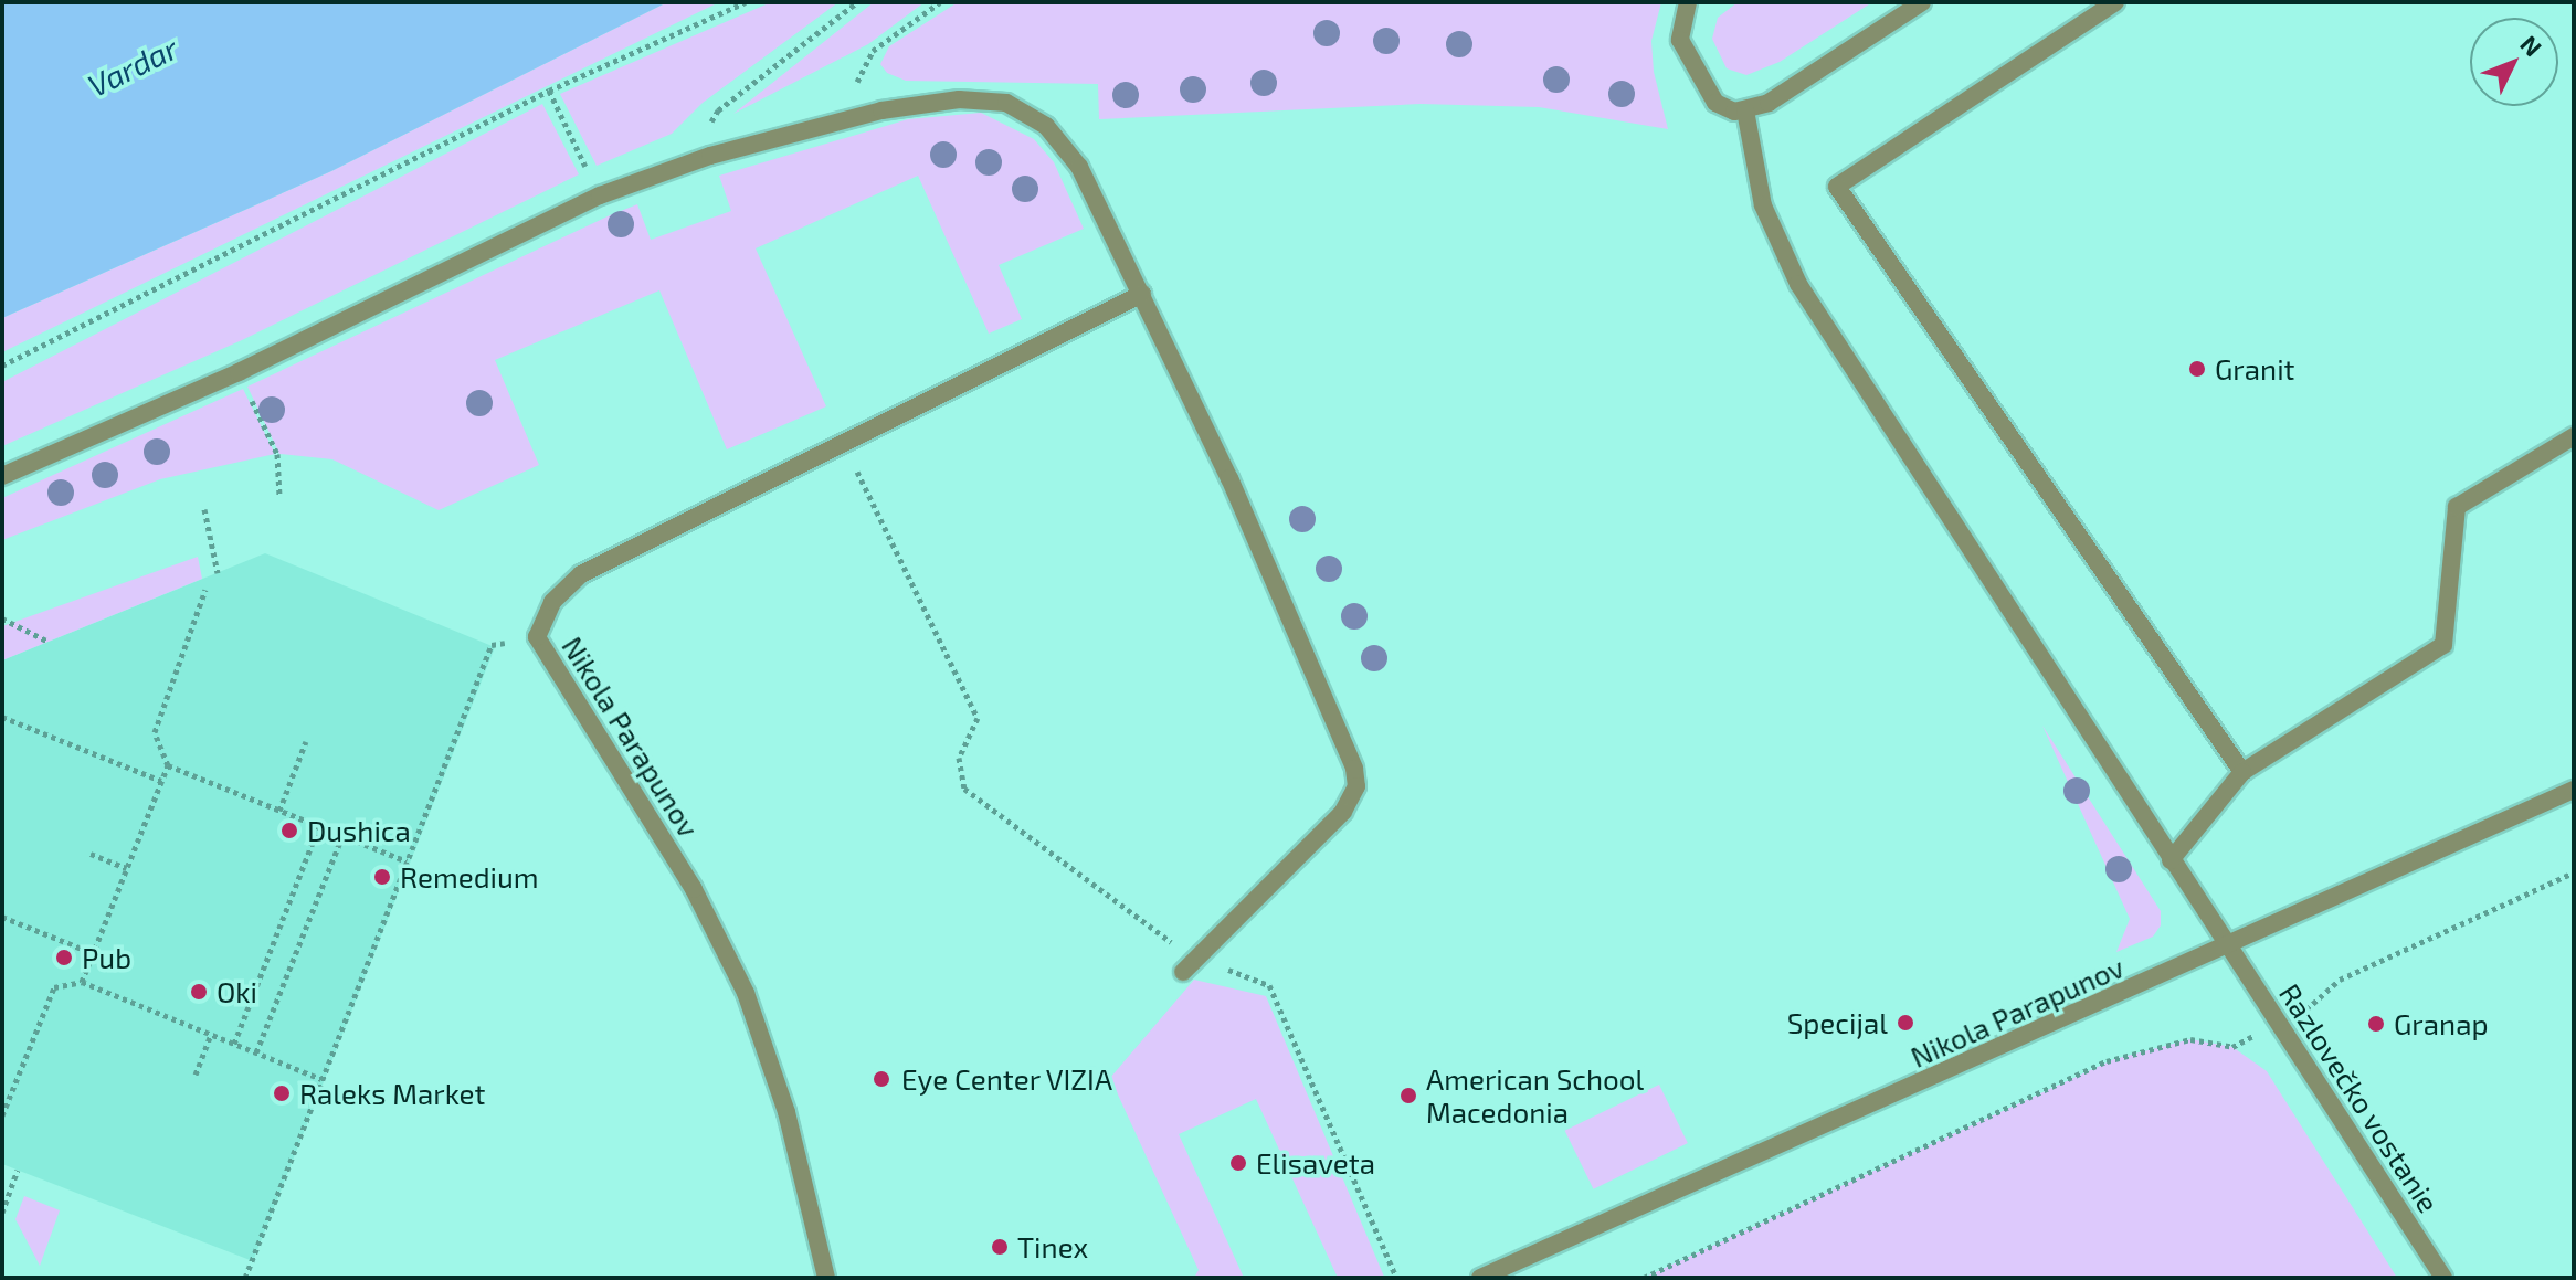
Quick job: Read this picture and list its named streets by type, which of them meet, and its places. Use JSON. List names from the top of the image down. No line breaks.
{"streets":{"street":["Nikola Parapunov","Razlovečko vostanie"]},"crossings":[["Nikola Parapunov","Razlovečko vostanie"]],"water":["Vardar"],"places":["Granit","Dushica","Remedium","Pub","Oki","Specijal","Granap","Eye Center VIZIA","Raleks Market","American School Macedonia","Elisaveta","Tinex"],"north":"top right"}
